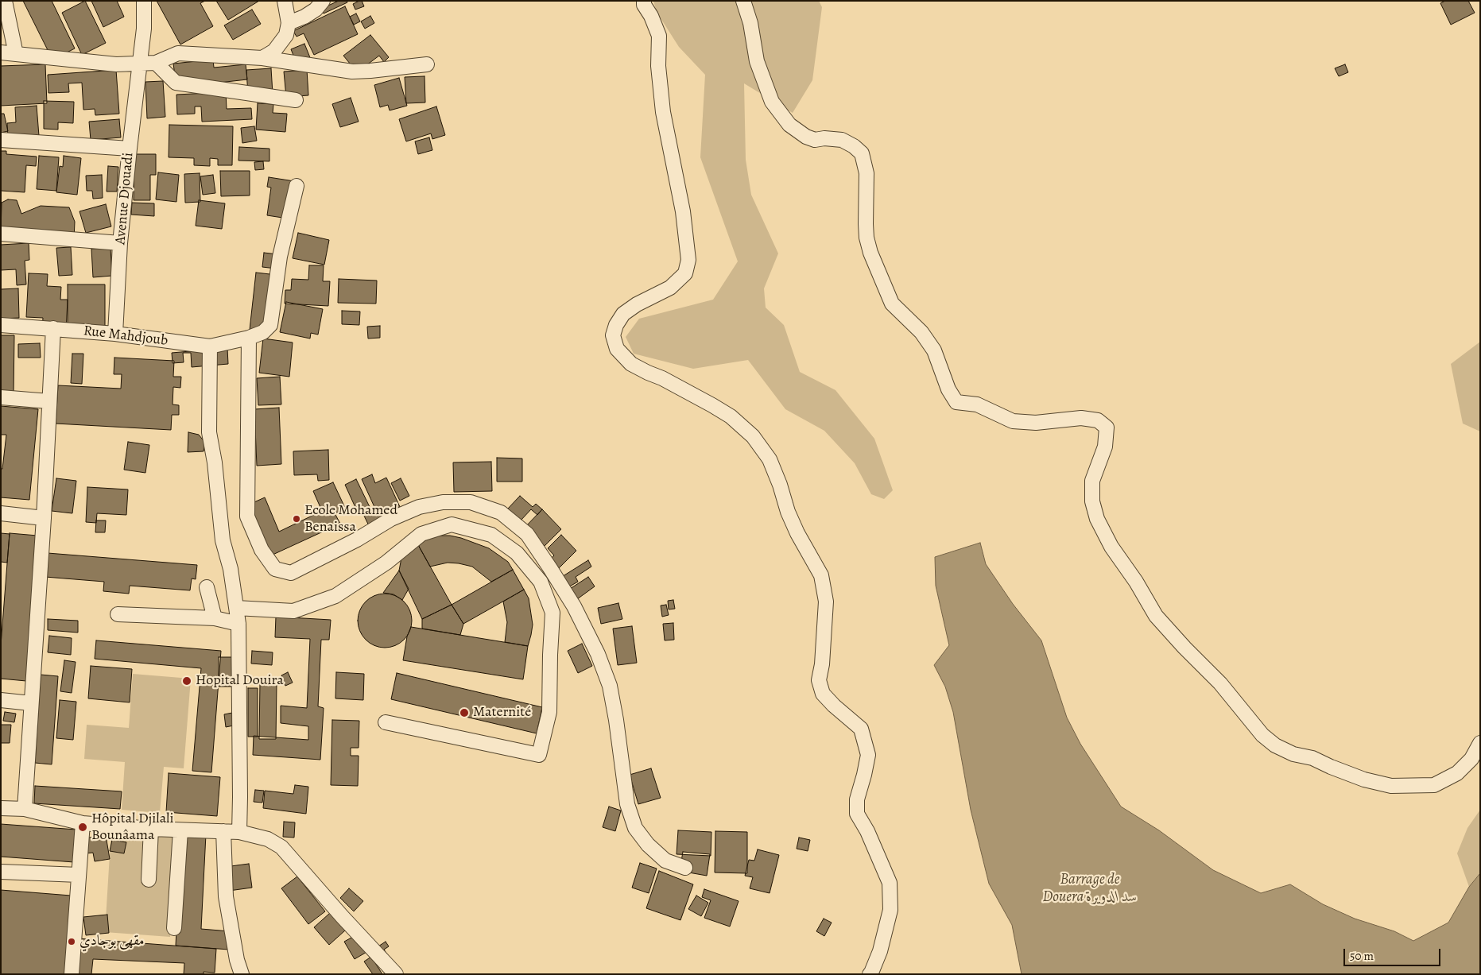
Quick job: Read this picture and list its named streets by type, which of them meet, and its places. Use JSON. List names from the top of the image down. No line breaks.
{"streets":{"street":["Avenue Djouadi","Rue Mahdjoub"]},"crossings":[["Avenue Djouadi","Rue Mahdjoub"]],"water":["Barrage de Douera سد الدويرة"],"places":["Ecole Mohamed Benaissa","Hopital Douira","Maternité","Hôpital Djilali Bounâama","مقهى بوجادي"],"scale_bar":"50 m"}
